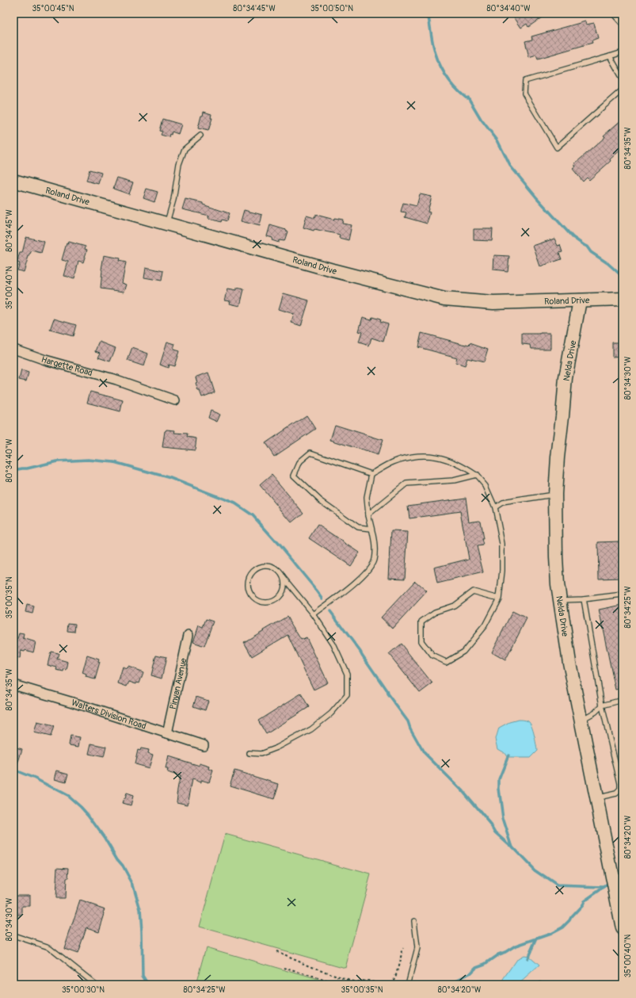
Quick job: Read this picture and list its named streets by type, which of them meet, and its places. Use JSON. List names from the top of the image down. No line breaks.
{"streets":{"street":["Roland Drive","Nelda Drive","Hargette Road","Pinyan Avenue","Walters Division Road"]},"crossings":[["Roland Drive","Nelda Drive"],["Pinyan Avenue","Walters Division Road"]],"coordinates":["35°00'45\"N","80°34'45\"W","35°00'50\"N","80°34'40\"W","80°34'35\"W","35°00'40\"N","80°34'30\"W","35°00'35\"N","80°34'25\"W","80°34'20\"W","35°00'30\"N"]}
